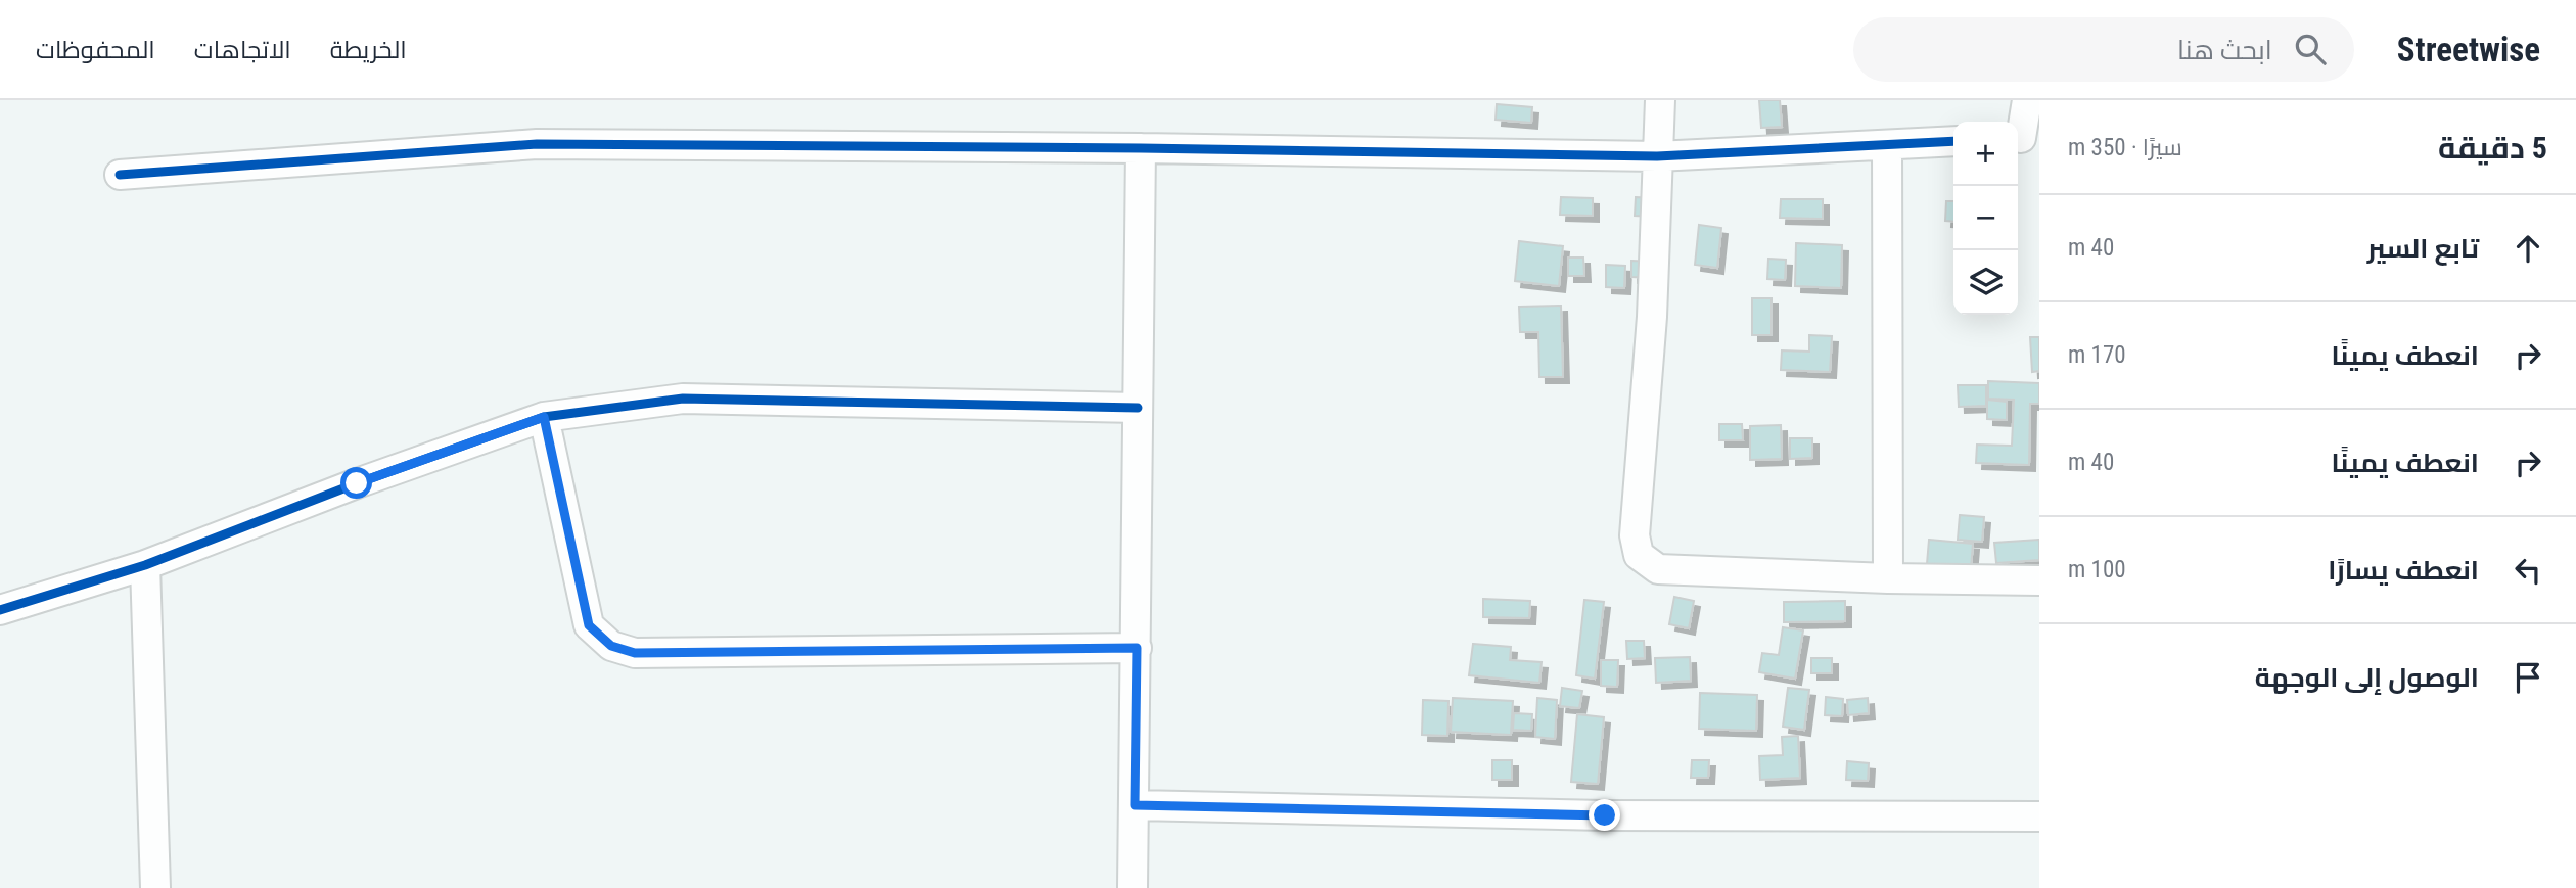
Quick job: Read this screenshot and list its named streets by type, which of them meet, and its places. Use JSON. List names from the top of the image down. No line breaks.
{"page":{"header":"Streetwise","search":"ابحث هنا","nav":["الخريطة","الاتجاهات","المحفوظات"],"heading":["5 دقيقة","سيرًا · 350 m"],"map_buttons":["+","−"],"list":[["تابع السير","40 m"],["انعطف يمينًا","170 m"],["انعطف يمينًا","40 m"],["انعطف يسارًا","100 m"],"الوصول إلى الوجهة"]}}
